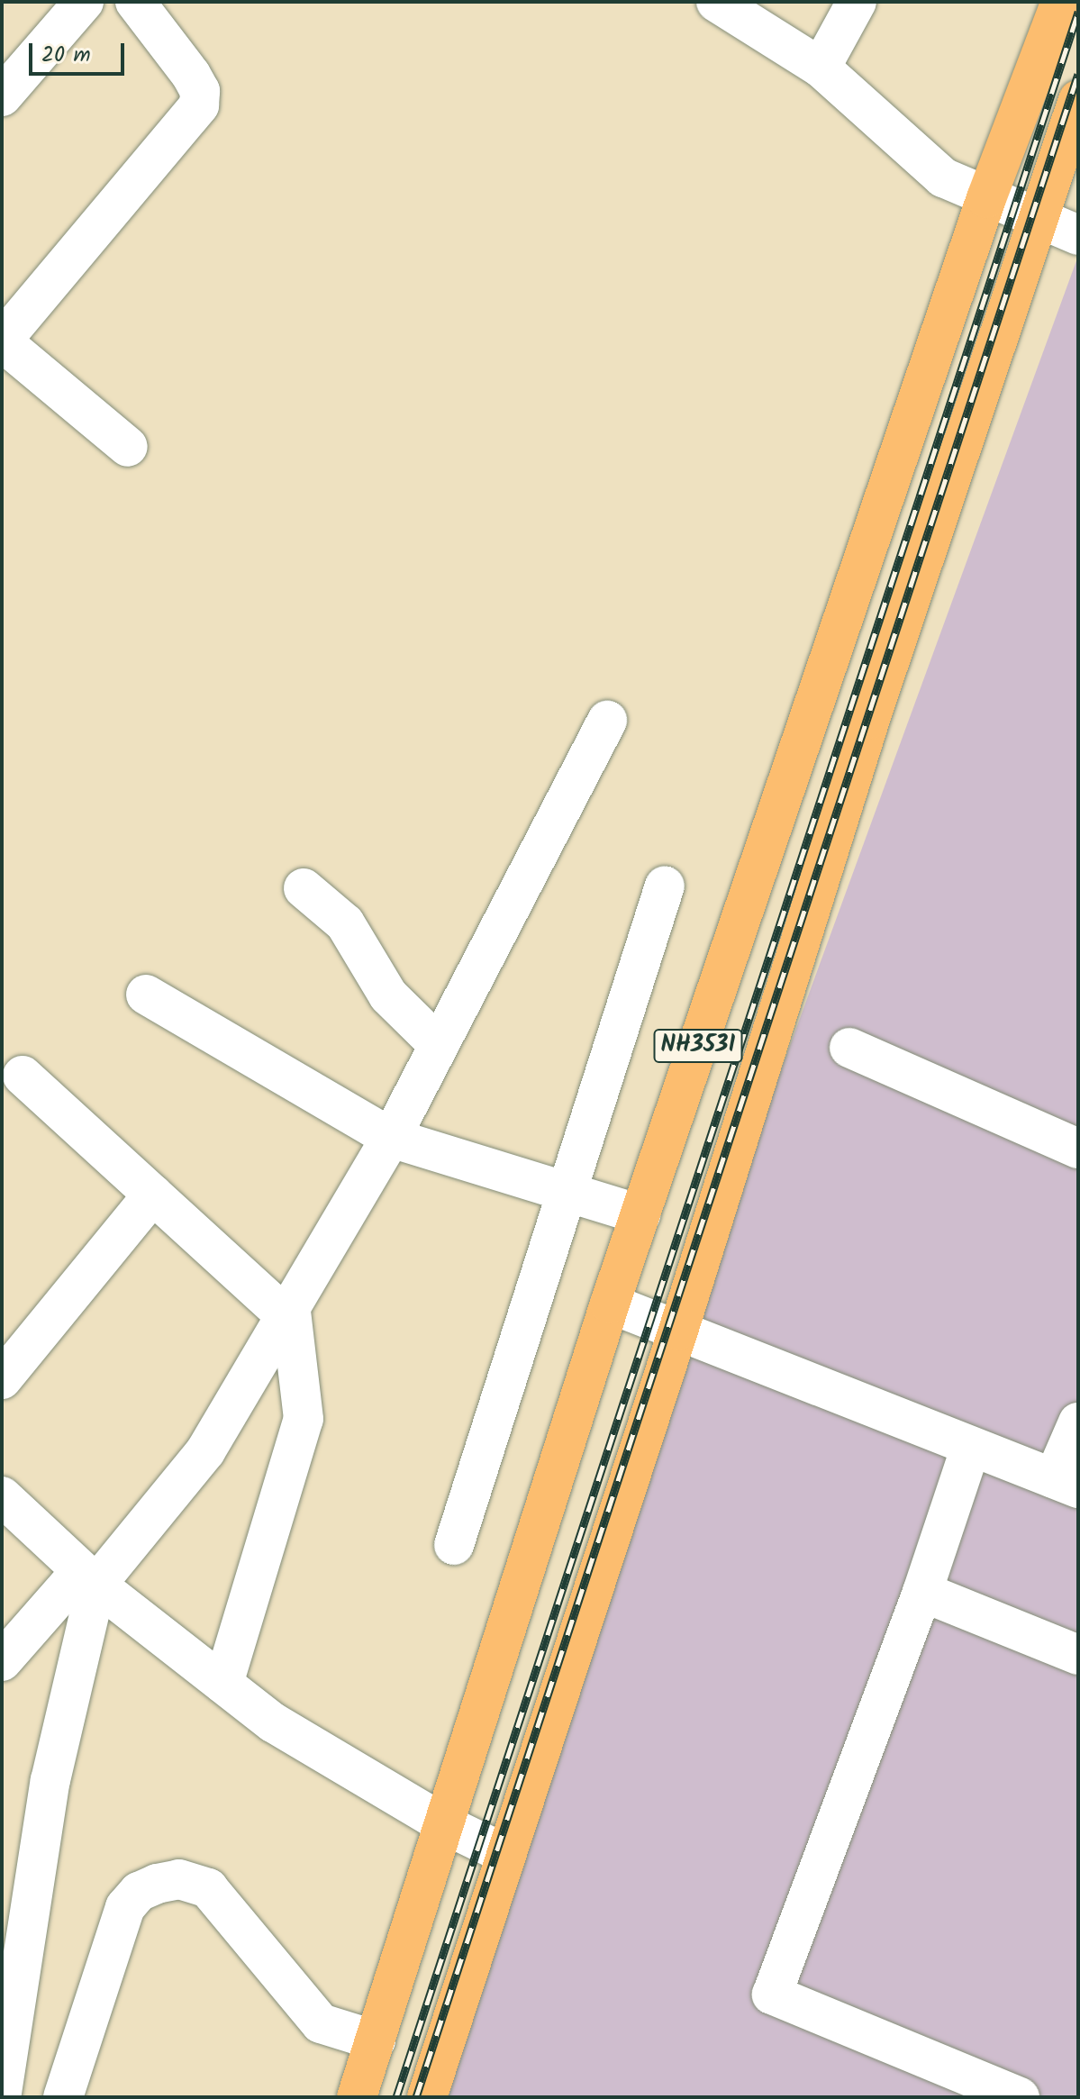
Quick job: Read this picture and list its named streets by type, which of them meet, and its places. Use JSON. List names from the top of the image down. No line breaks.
{"streets":{"highway":["NH353I"]},"scale_bar":"20 m"}
